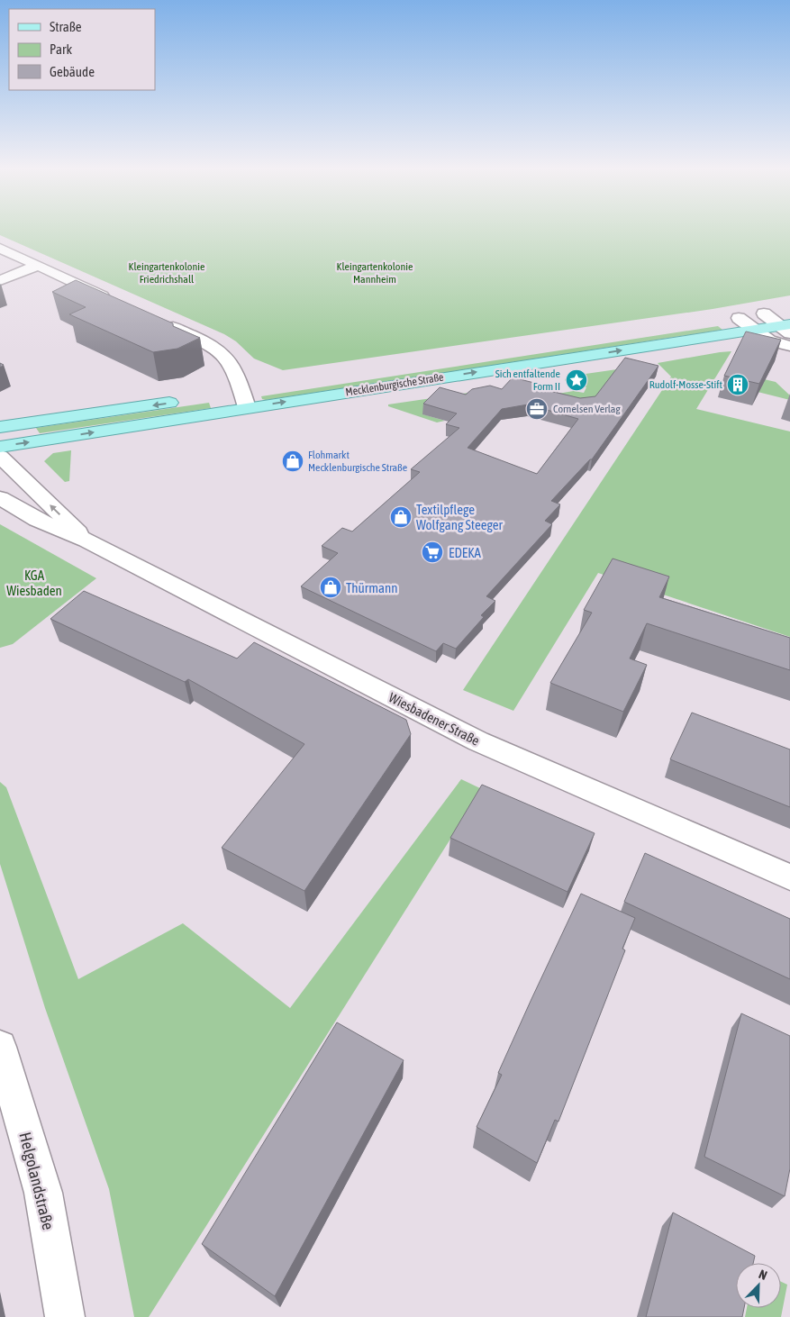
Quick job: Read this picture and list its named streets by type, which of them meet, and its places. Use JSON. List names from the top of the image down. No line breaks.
{"streets":{"main road":["Mecklenburgische Straße"],"street":["Wiesbadener Straße","Helgolandstraße"]},"parks":["Kleingartenkolonie Friedrichshall","Kleingartenkolonie Mannheim","KGA Wiesbaden"],"places":{"place":["Sich entfaltende Form II"],"building":["Rudolf-Mosse-Stift"],"office":["Cornelsen Verlag"],"shop":["Flohmarkt Mecklenburgische Straße","Textilpflege Wolfgang Steeger","Thürmann"],"supermarket":["EDEKA"]},"legend":["Straße","Park","Gebäude"],"north":"top right"}
